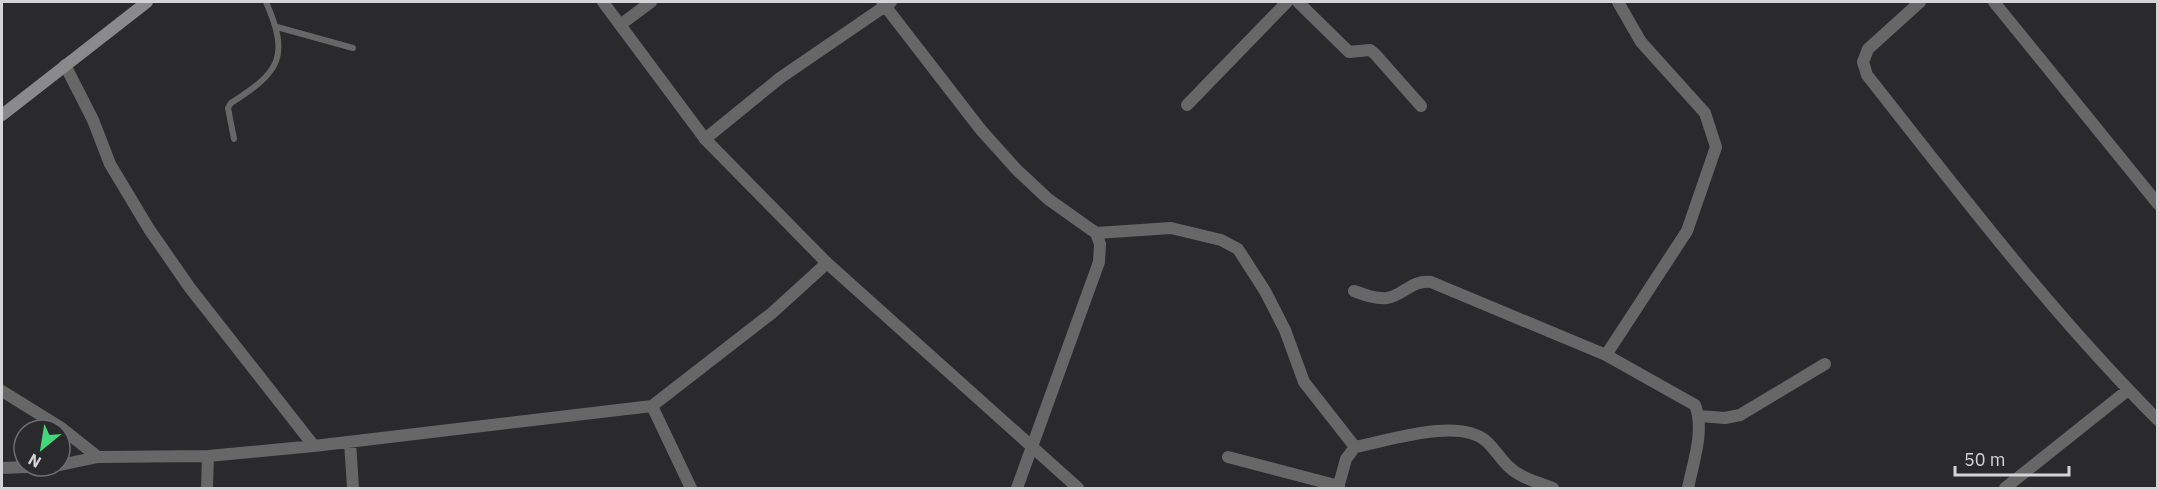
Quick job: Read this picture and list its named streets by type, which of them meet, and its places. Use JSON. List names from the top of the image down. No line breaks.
{"scale_bar":"50 m","north":"bottom left"}
